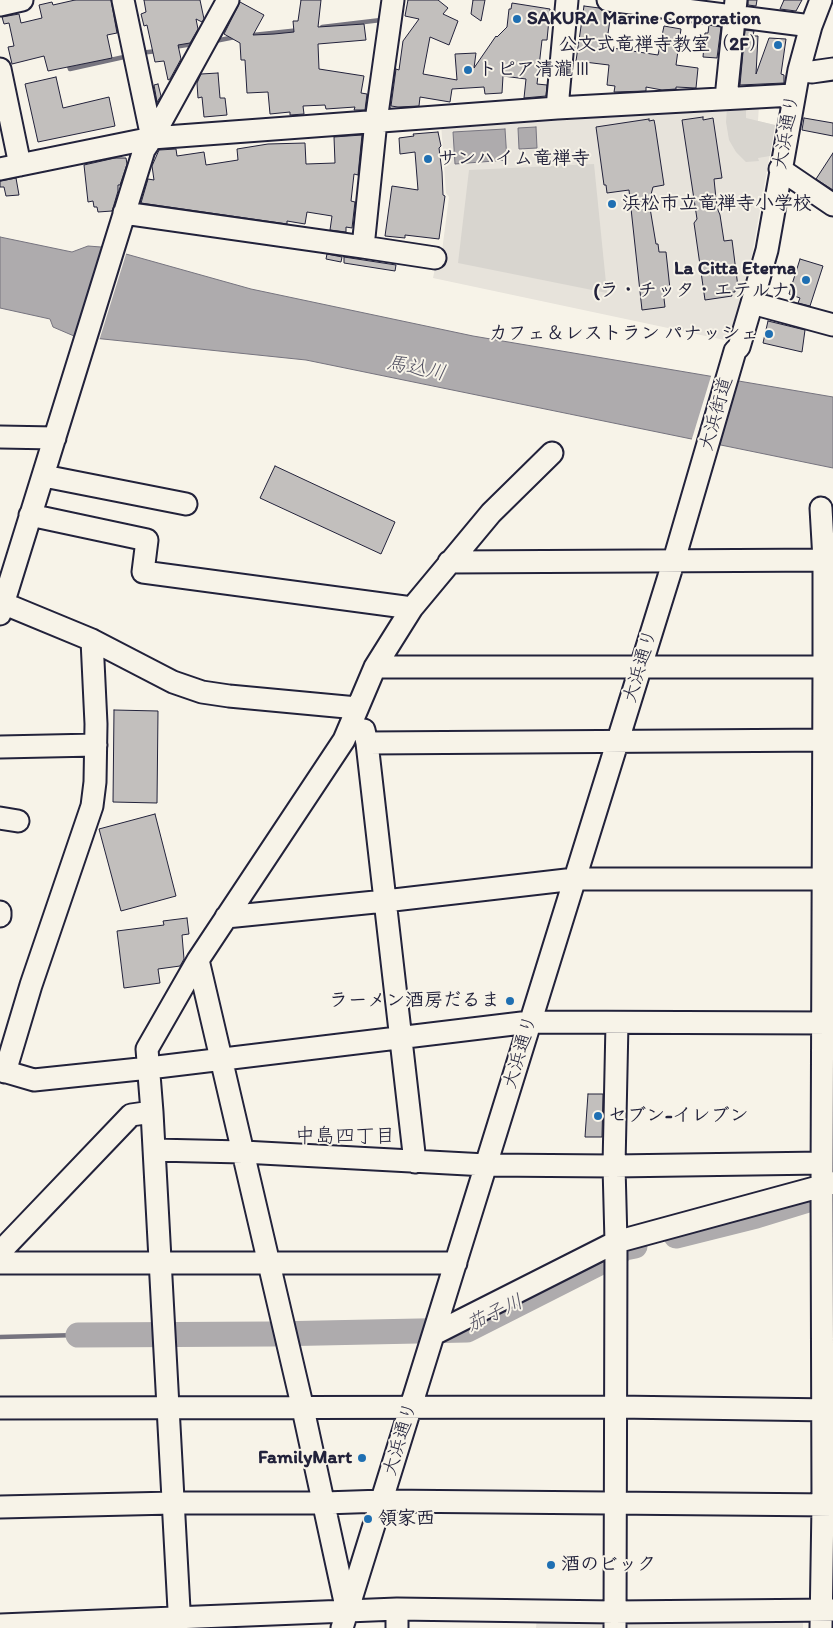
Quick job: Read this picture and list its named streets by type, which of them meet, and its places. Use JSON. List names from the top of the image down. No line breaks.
{"streets":{"street":["大浜通り","大浜街道"]},"crossings":[["大浜通り","大浜街道"]],"districts":["中島四丁目"],"water":["馬込川","茄子川"],"places":["SAKURA Marine Corporation","公文式竜禅寺教室（2F）","トピア清瀧Ⅲ","サンハイム竜禅寺","浜松市立竜禅寺小学校","La Citta Eterna (ラ・チッタ・エテルナ)","カフェ＆レストラン パナッシェ","ラーメン酒房だるま","セブン-イレブン","FamilyMart","領家西","酒のビック"]}
